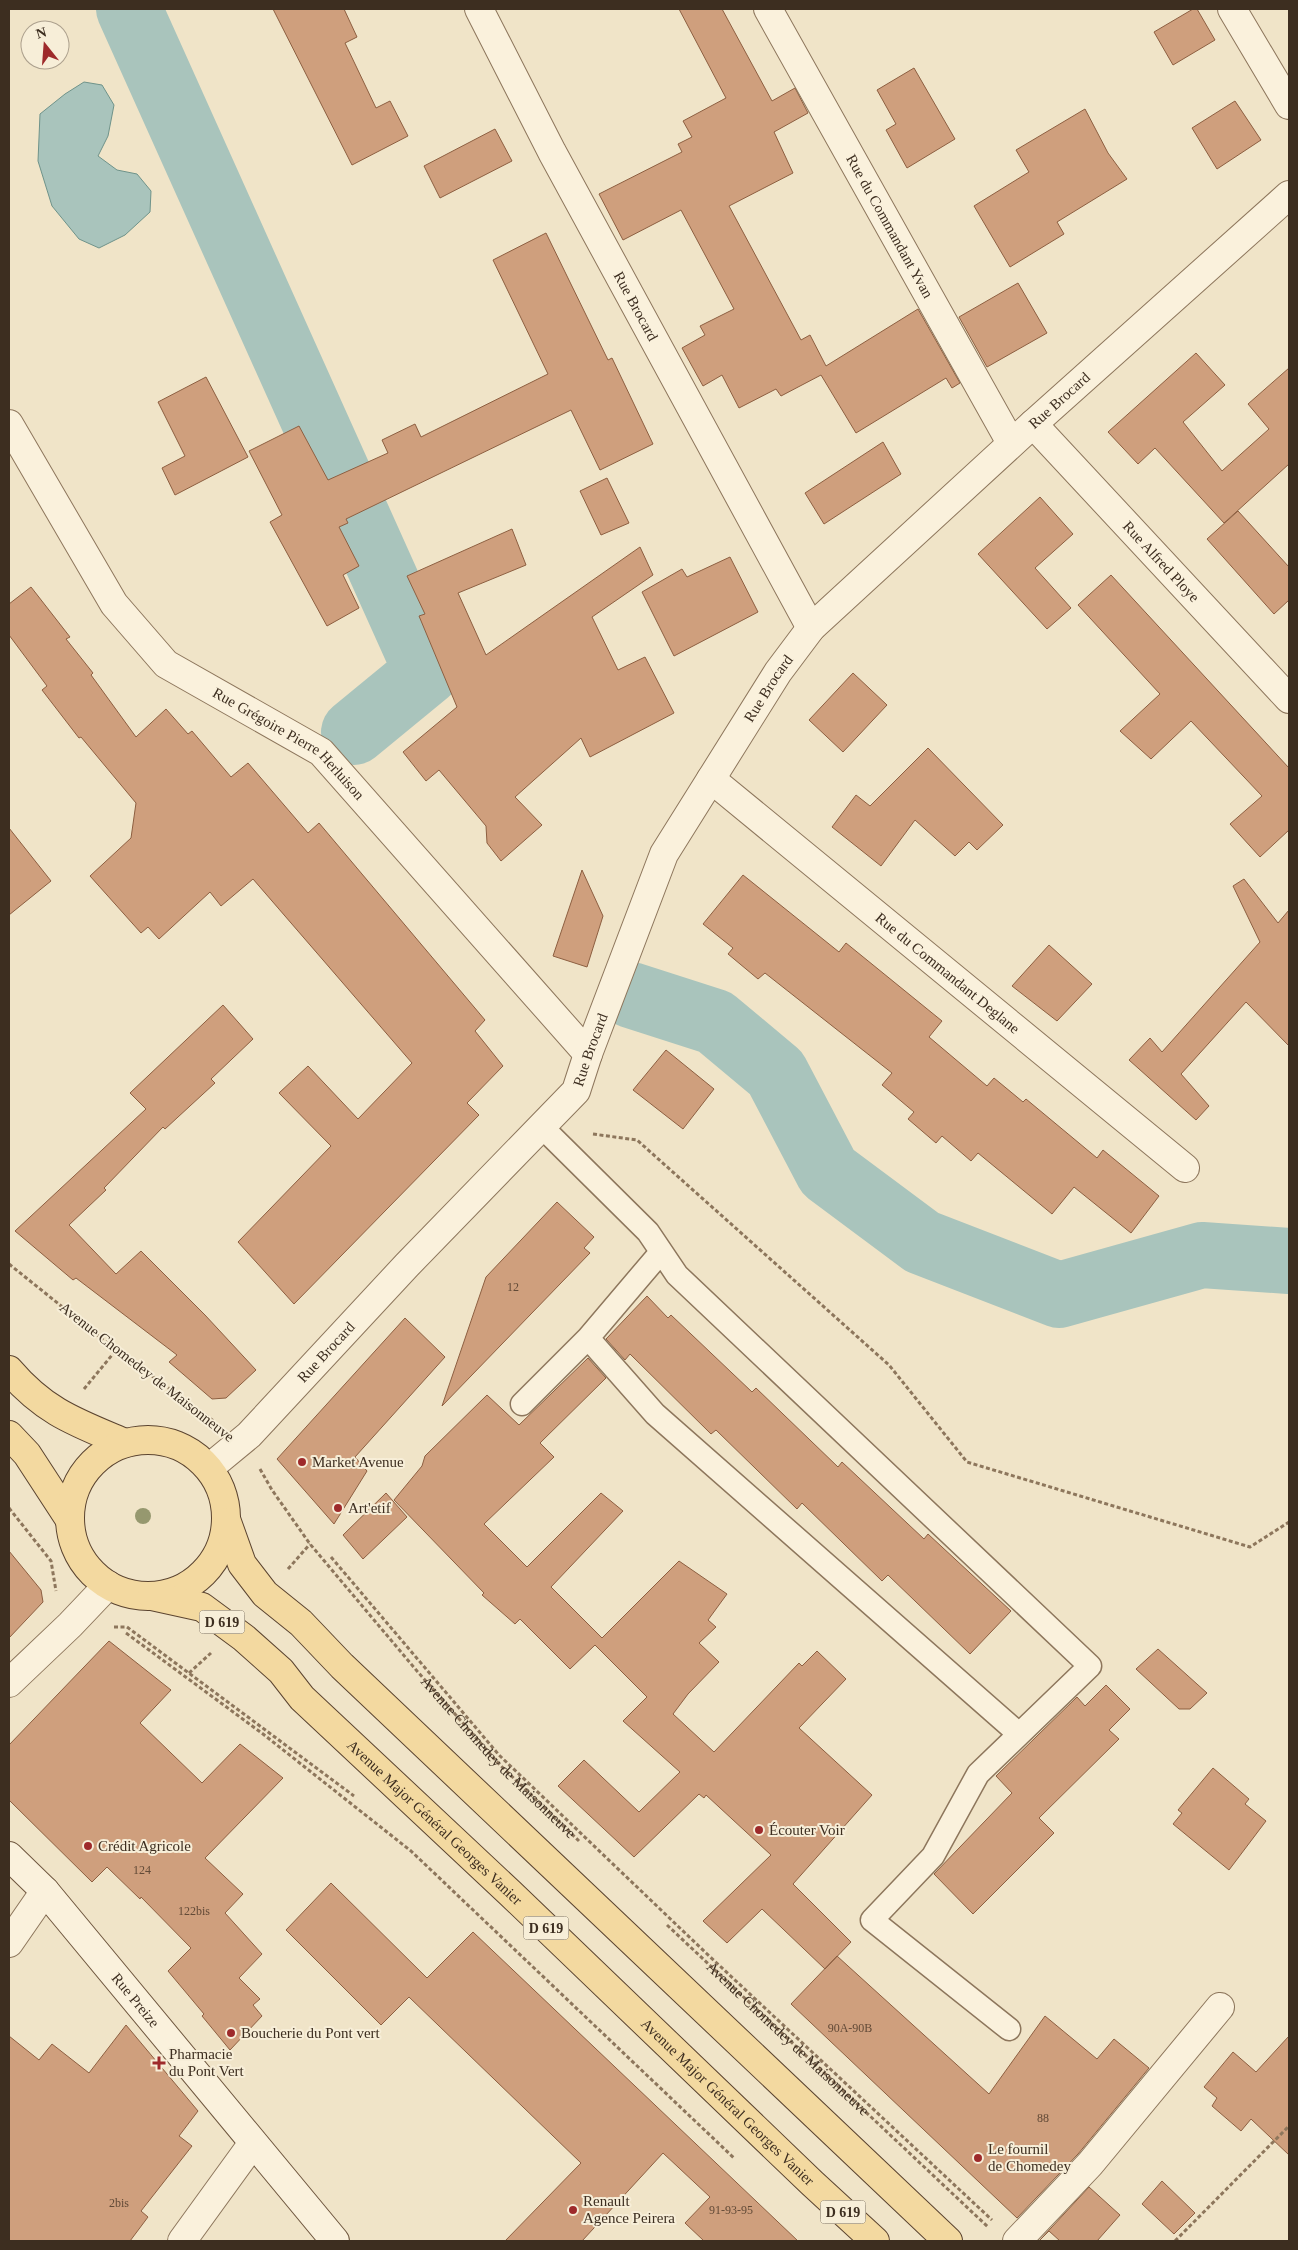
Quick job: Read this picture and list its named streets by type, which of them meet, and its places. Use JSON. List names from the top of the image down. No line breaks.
{"streets":{"main road":["D 619","Avenue Major Général Georges Vanier"],"street":["Rue du Commandant Yvan","Rue Brocard","Rue Alfred Ploye","Rue Grégoire Pierre Herluison","Rue du Commandant Deglane","Rue Preize"],"path":["Avenue Chomedey de Maisonneuve"]},"crossings":[["Rue du Commandant Yvan","Rue Brocard"],["Rue Brocard","Rue Alfred Ploye"],["Rue Brocard","Rue Grégoire Pierre Herluison"],["Rue Brocard","Rue du Commandant Deglane"],["Rue Brocard","Avenue Chomedey de Maisonneuve"],["Rue Brocard","Avenue Major Général Georges Vanier"]],"places":{"other":["Market Avenue","Art'etif","Écouter Voir","Crédit Agricole","Boucherie du Pont vert","Le fournil de Chomedey","Renault Agence Peirera"],"health":["Pharmacie du Pont Vert"]},"house_numbers":["12","124","122bis","90A-90B","88","2bis","91-93-95"],"north":"top"}
